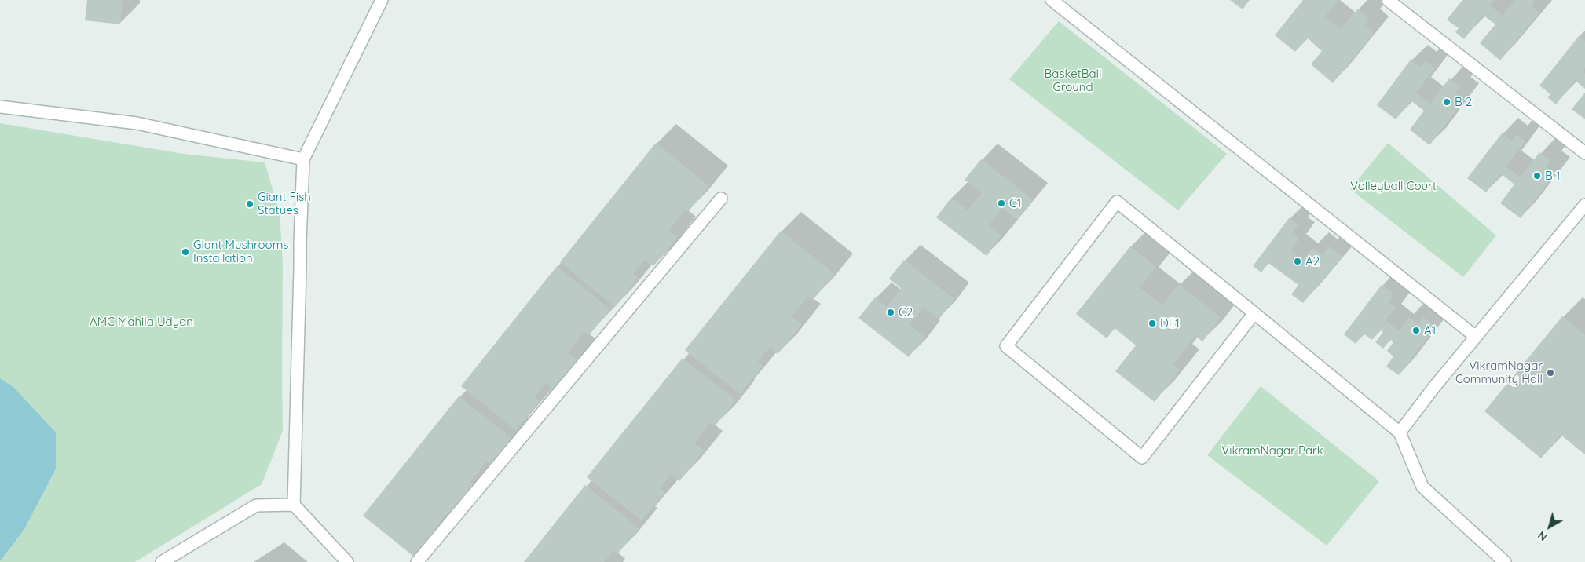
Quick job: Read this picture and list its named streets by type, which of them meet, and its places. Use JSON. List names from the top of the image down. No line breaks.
{"parks":["BasketBall Ground","Volleyball Court","AMC Mahila Udyan","VikramNagar Park"],"places":["B 2","B 1","C1","Giant Fish Statues","Giant Mushrooms Installation","A2","C2","DE1","A1","VikramNagar Community Hall"],"north":"bottom left"}
